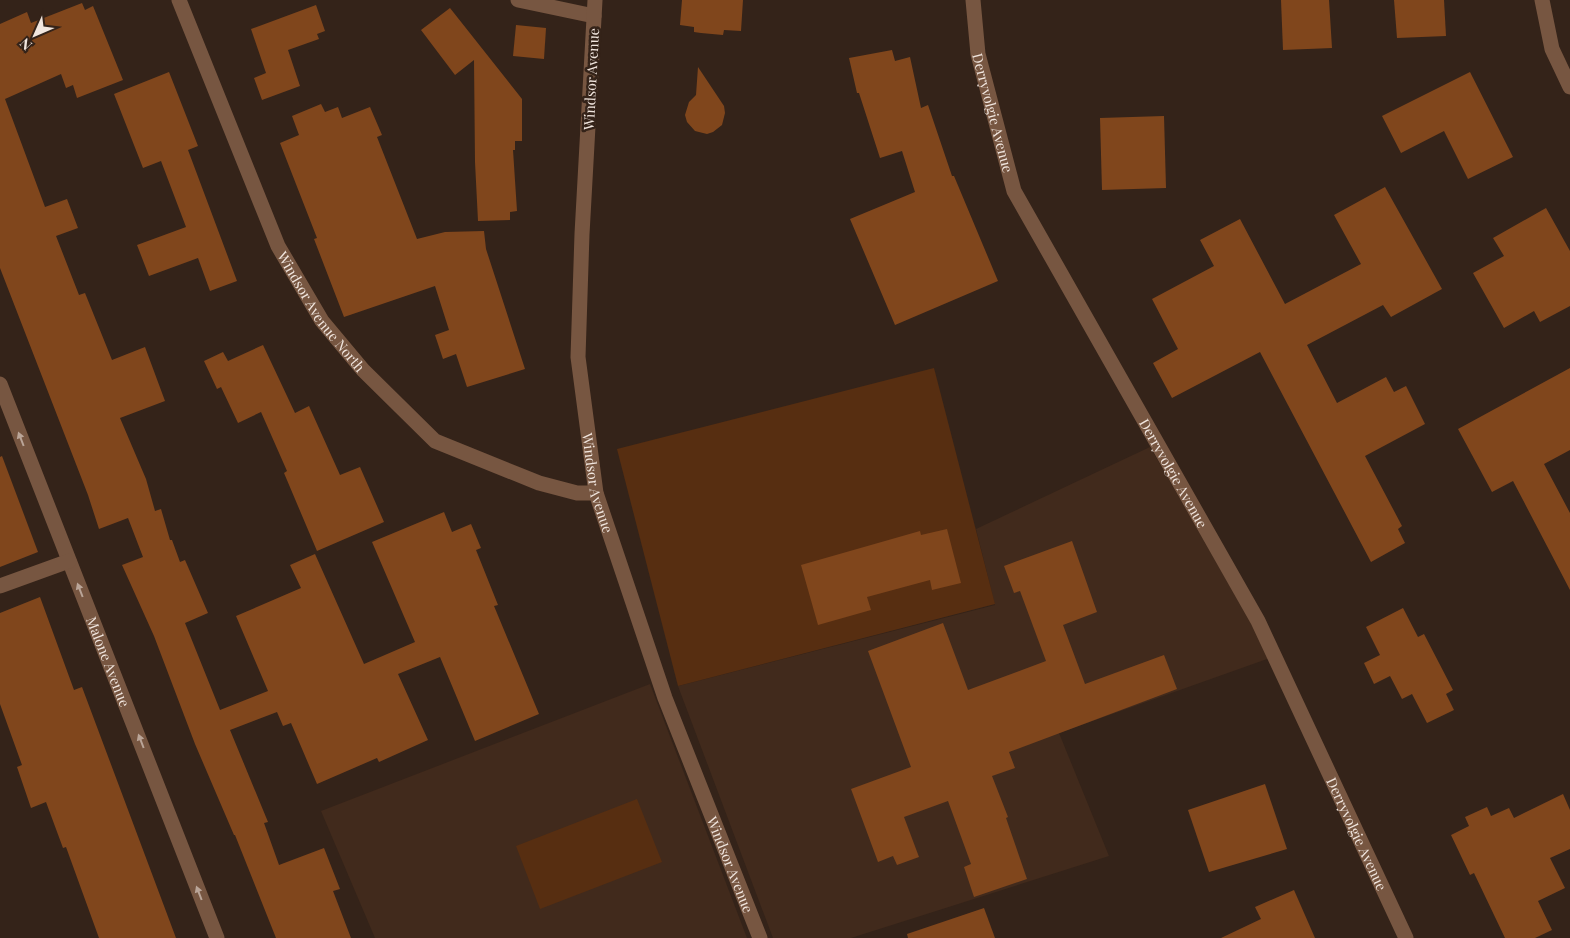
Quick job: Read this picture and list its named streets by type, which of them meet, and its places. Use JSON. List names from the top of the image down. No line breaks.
{"streets":{"street":["Windsor Avenue","Derryvolgie Avenue","Windsor Avenue North","Malone Avenue"]},"crossings":[["Windsor Avenue","Windsor Avenue North"]],"one_way":["Malone Avenue"],"north":"bottom left"}
